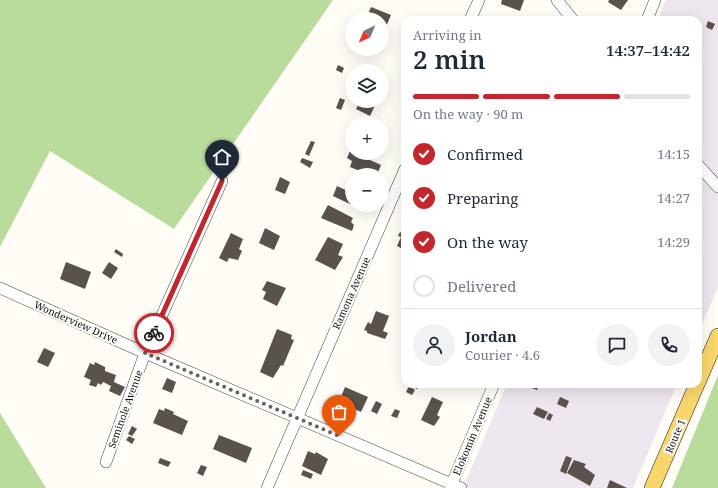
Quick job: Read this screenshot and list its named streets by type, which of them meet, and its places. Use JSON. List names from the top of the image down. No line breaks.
{"streets":{"main road":["Route 1"],"street":["Ramona Avenue","Wonderview Drive","Seminole Avenue","Elokomin Avenue"]},"crossings":[["Ramona Avenue","Wonderview Drive"],["Wonderview Drive","Seminole Avenue"],["Wonderview Drive","Elokomin Avenue"]],"north":"bottom left","page":{"map_buttons":["+","−"],"heading":["2 min","Arriving in","14:37–14:42"],"panel":["Jordan","Courier · 4.6"],"bar":"On the way · 90 m","list":[["Confirmed","14:15"],["Preparing","14:27"],["On the way","14:29"],"Delivered"]}}
